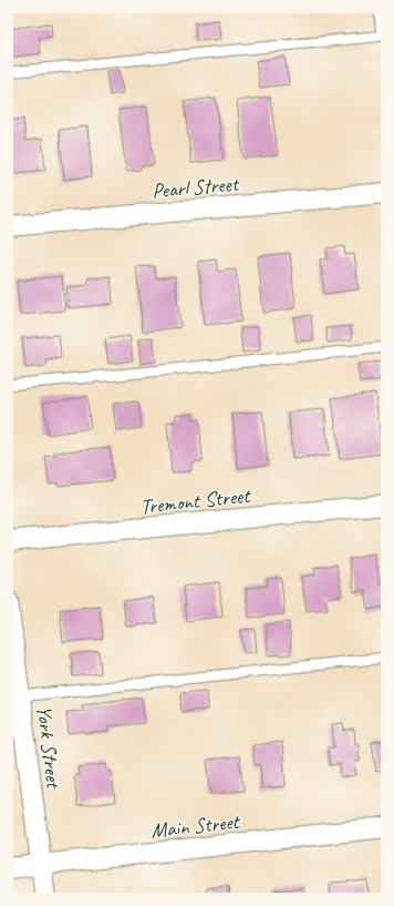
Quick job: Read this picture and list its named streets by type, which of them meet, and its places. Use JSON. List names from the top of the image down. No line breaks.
{"streets":{"street":["Pearl Street","Tremont Street","York Street","Main Street"]},"crossings":[["York Street","Main Street"]]}
